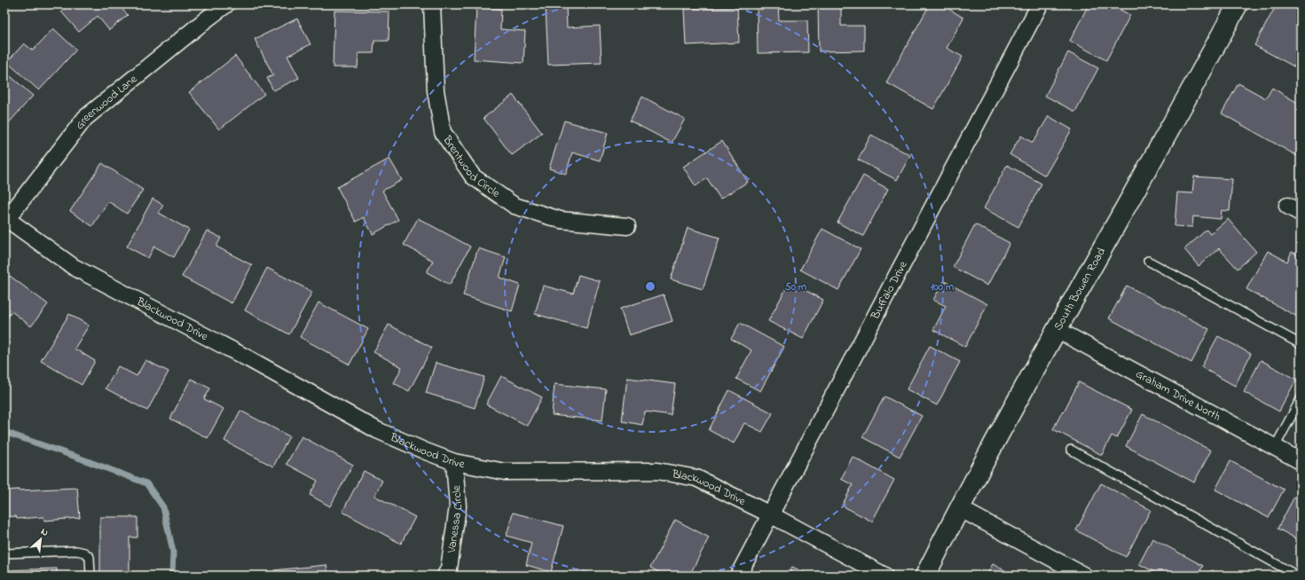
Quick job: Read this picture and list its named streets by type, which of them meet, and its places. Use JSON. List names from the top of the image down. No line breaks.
{"streets":{"main road":["South Bowen Road"],"street":["Greenwood Lane","Brentwood Circle","Buffalo Drive","Blackwood Drive","Graham Drive North","Vanessa Circle"]},"crossings":[["Greenwood Lane","Blackwood Drive"],["South Bowen Road","Graham Drive North"],["Buffalo Drive","Blackwood Drive"],["Blackwood Drive","Vanessa Circle"]],"north":"top right","rings":["50 m","100 m"]}
